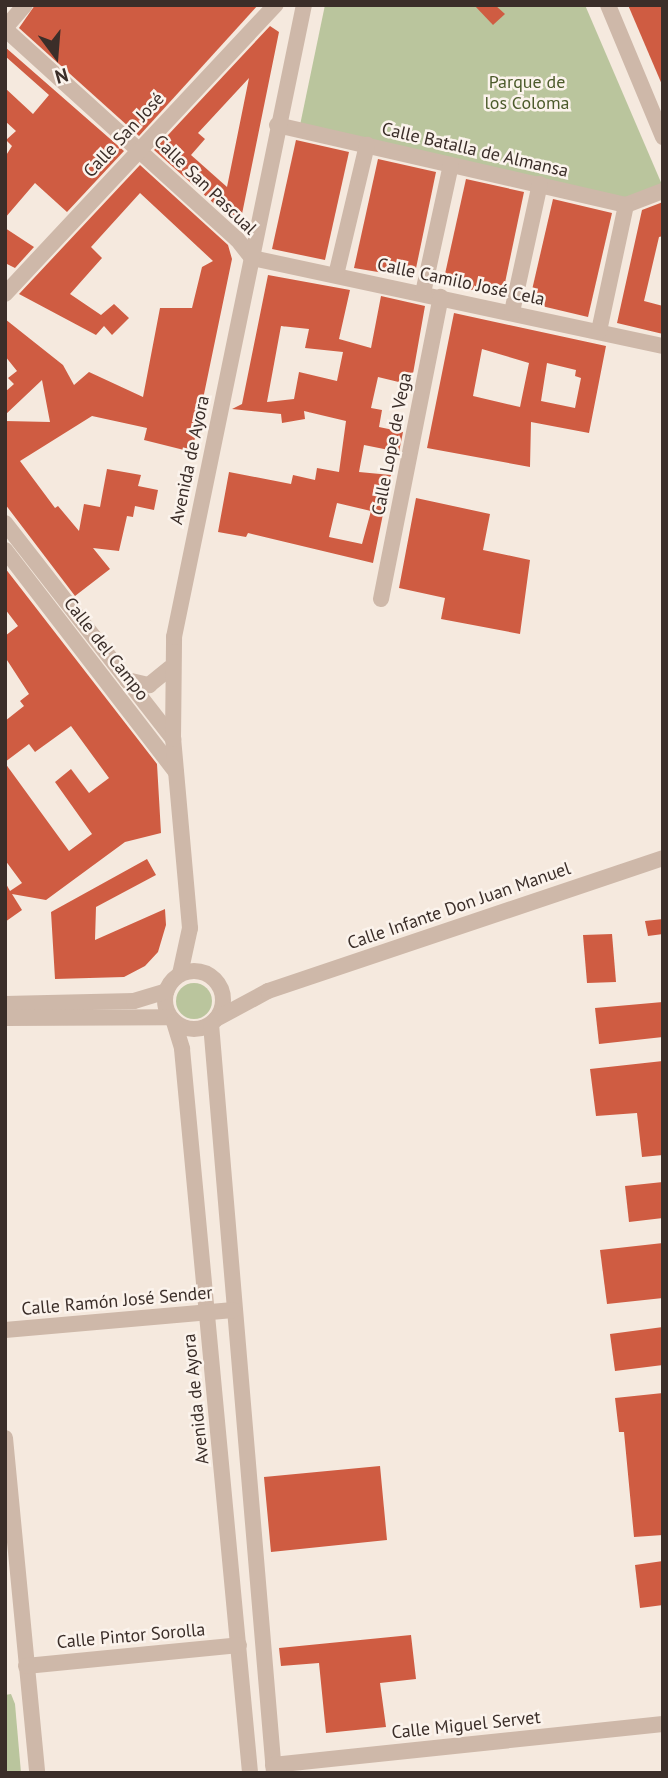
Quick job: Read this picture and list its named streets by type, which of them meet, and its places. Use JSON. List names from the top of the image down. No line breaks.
{"streets":{"street":["Calle San José","Calle Batalla de Almansa","Calle San Pascual","Calle Camilo José Cela","Calle Lope de Vega","Avenida de Ayora","Calle del Campo","Calle Infante Don Juan Manuel","Calle Ramón José Sender","Calle Pintor Sorolla","Calle Miguel Servet"]},"crossings":[["Calle San José","Calle San Pascual"],["Calle Batalla de Almansa","Avenida de Ayora"],["Calle San Pascual","Calle Camilo José Cela"],["Calle San Pascual","Avenida de Ayora"],["Calle Camilo José Cela","Calle Lope de Vega"],["Calle Camilo José Cela","Avenida de Ayora"],["Avenida de Ayora","Calle del Campo"],["Avenida de Ayora","Calle Infante Don Juan Manuel"],["Avenida de Ayora","Calle Ramón José Sender"],["Avenida de Ayora","Calle Pintor Sorolla"]],"parks":["Parque de los Coloma"],"north":"bottom"}
